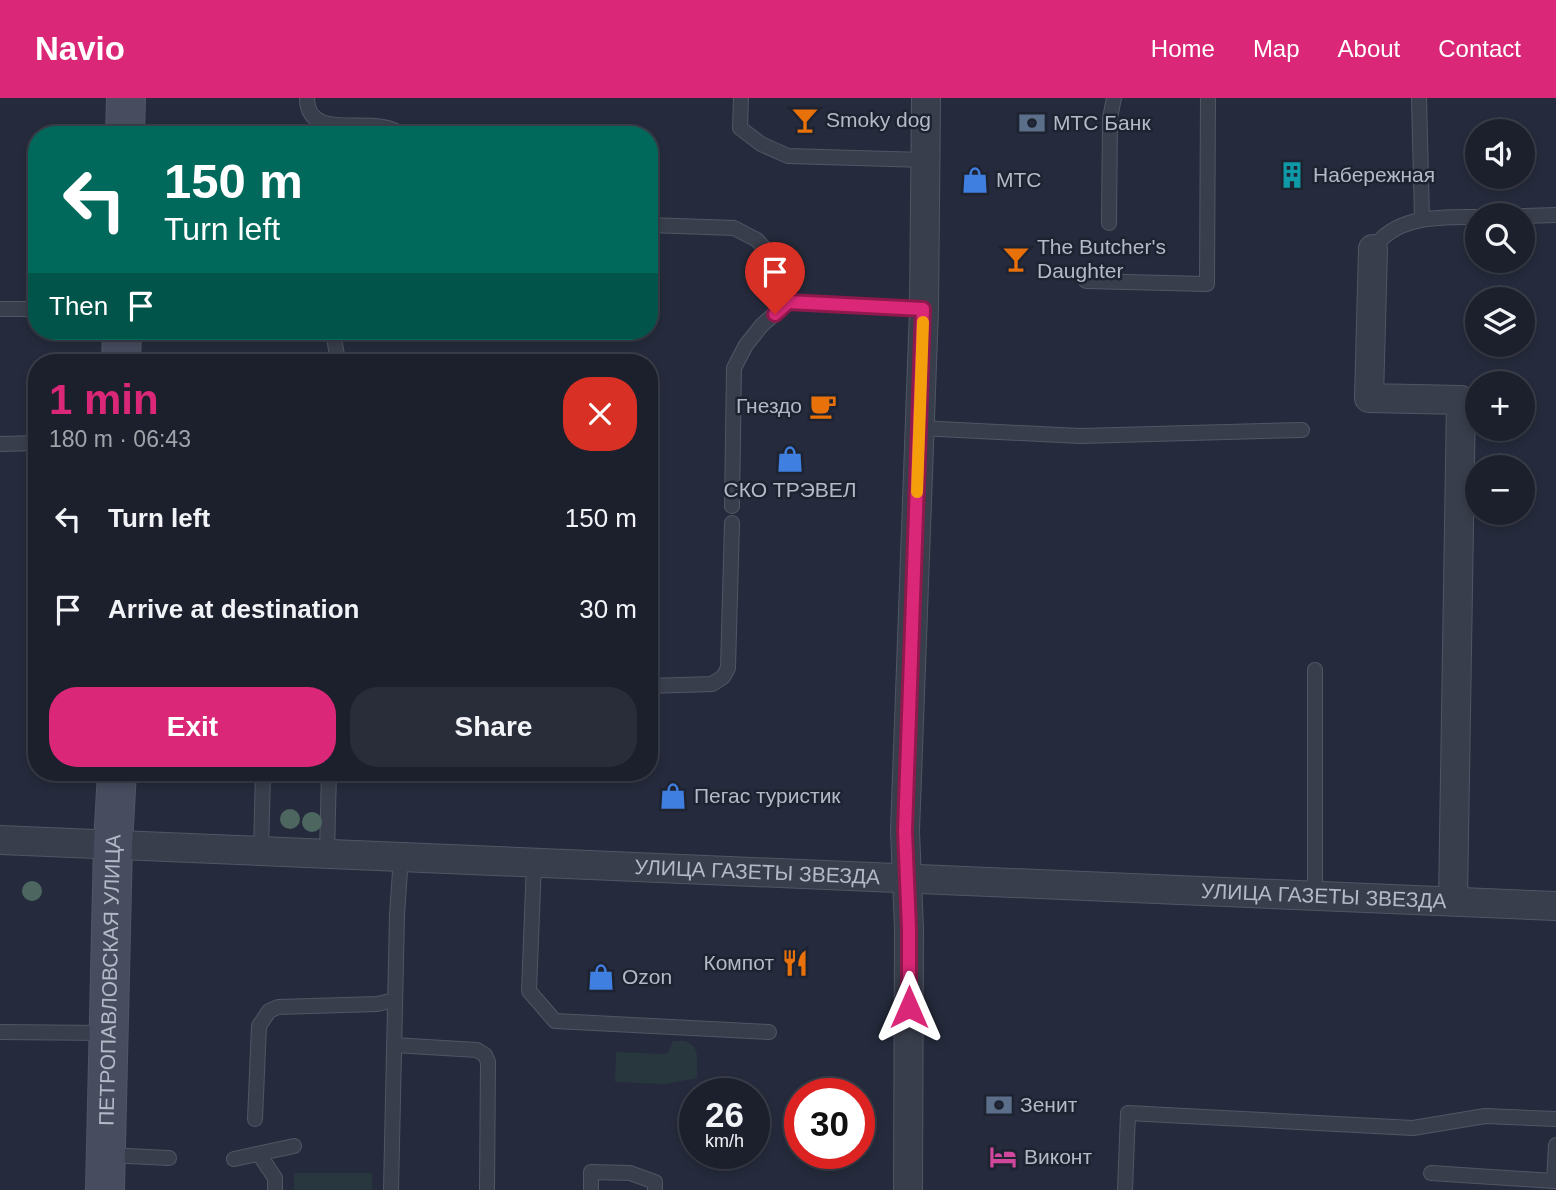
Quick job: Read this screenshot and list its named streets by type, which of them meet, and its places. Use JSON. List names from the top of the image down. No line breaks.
{"streets":{"street":["УЛИЦА ГАЗЕТЫ ЗВЕЗДА","ПЕТРОПАВЛОВСКАЯ УЛИЦА"]},"crossings":[["УЛИЦА ГАЗЕТЫ ЗВЕЗДА","ПЕТРОПАВЛОВСКАЯ УЛИЦА"]],"places":{"bar":["Smoky dog","The Butcher's Daughter"],"bank":["МТС Банк","Зенит"],"building":["Набережная"],"shop":["МТС","СКО ТРЭВЕЛ","Пегас туристик","Ozon"],"cafe":["Гнездо"],"restaurant":["Компот"],"hotel":["Виконт"]},"page":{"header":"Navio","nav":["Home","Map","About","Contact"],"map_buttons":["+","−"],"turn":["150 m","Turn left"],"then":"Then","heading":["1 min","180 m · 06:43"],"list":[{"name":"Turn left","value":"150 m"},{"name":"Arrive at destination","value":"30 m"}],"buttons":["Exit","Share"],"speed":"26 km/h","limit":"30"}}
